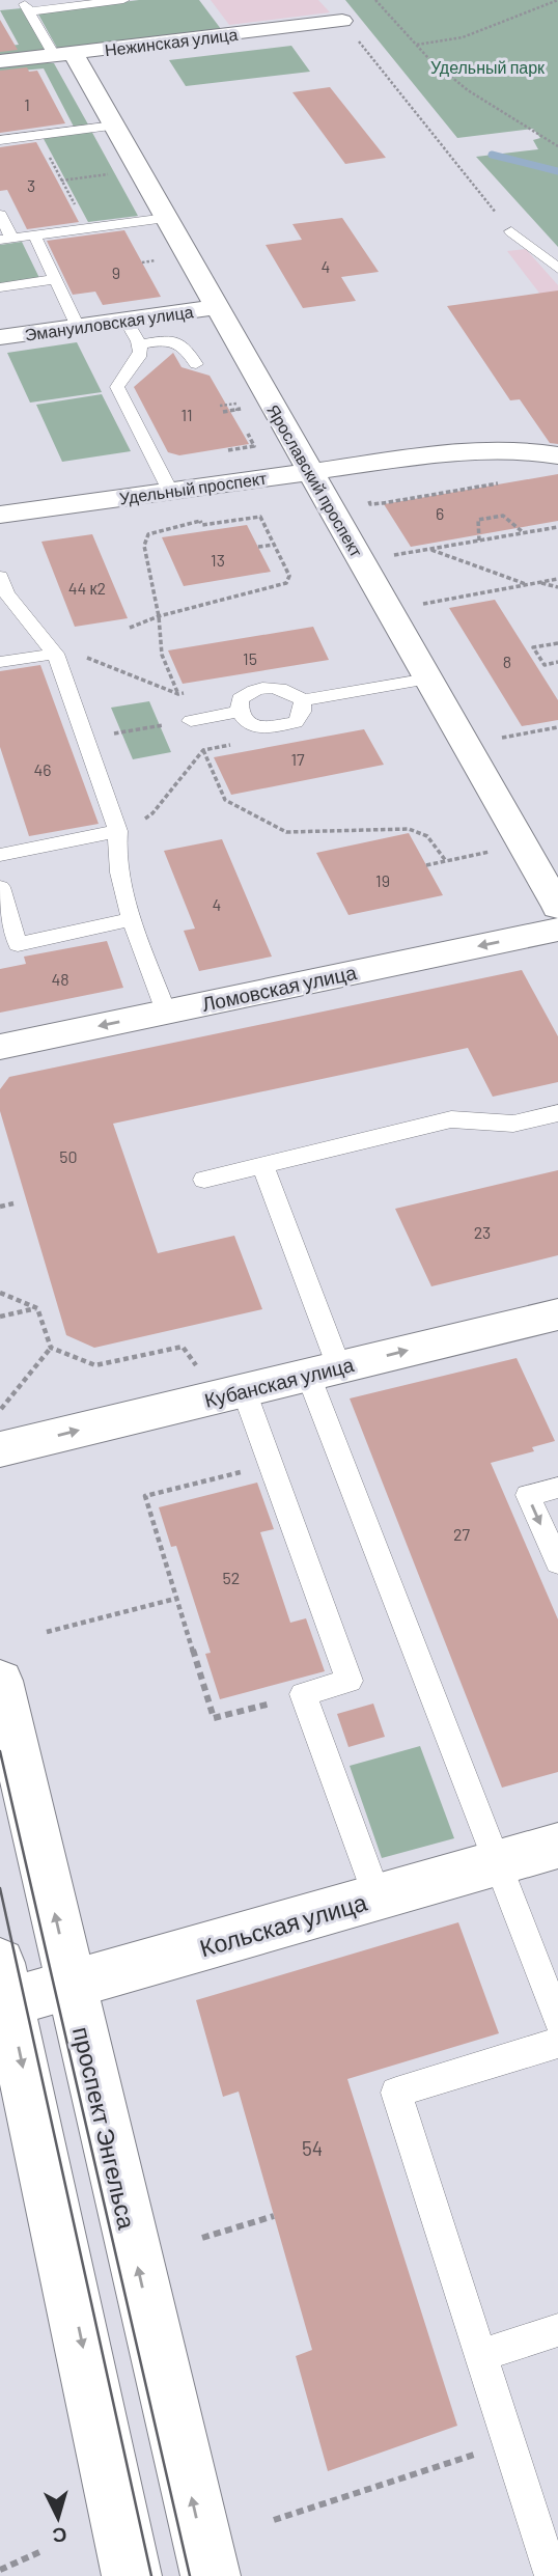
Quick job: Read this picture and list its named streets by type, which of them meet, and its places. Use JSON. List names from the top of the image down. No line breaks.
{"streets":{"street":["Нежинская улица","Эмануиловская улица","Ярославский проспект","Удельный проспект","Ломовская улица","Кубанская улица","Кольская улица","проспект Энгельса"]},"crossings":[["Нежинская улица","Ярославский проспект"],["Эмануиловская улица","Ярославский проспект"],["Ярославский проспект","Удельный проспект"],["Кольская улица","проспект Энгельса"]],"one_way":["Ломовская улица","Кубанская улица"],"parks":["Удельный парк"],"house_numbers":["1","3","4","9","11","6","13","44 к2","15","8","17","46","19","4","48","50","23","27","52","54"],"north":"bottom"}
